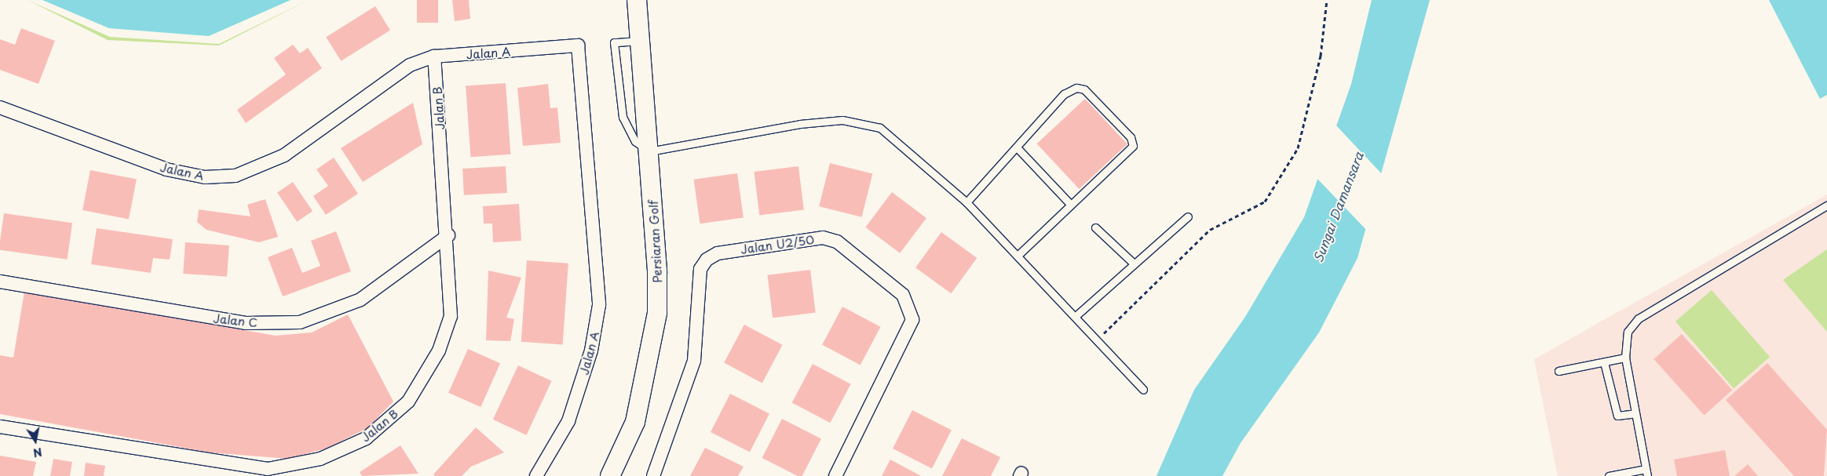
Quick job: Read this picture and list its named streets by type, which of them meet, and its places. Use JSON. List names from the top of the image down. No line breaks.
{"streets":{"street":["Jalan A","Jalan B","Persiaran Golf","Jalan U2/50","Jalan C"]},"crossings":[["Jalan A","Jalan B"],["Jalan B","Jalan C"]],"water":["Sungai Damansara"],"north":"bottom"}
